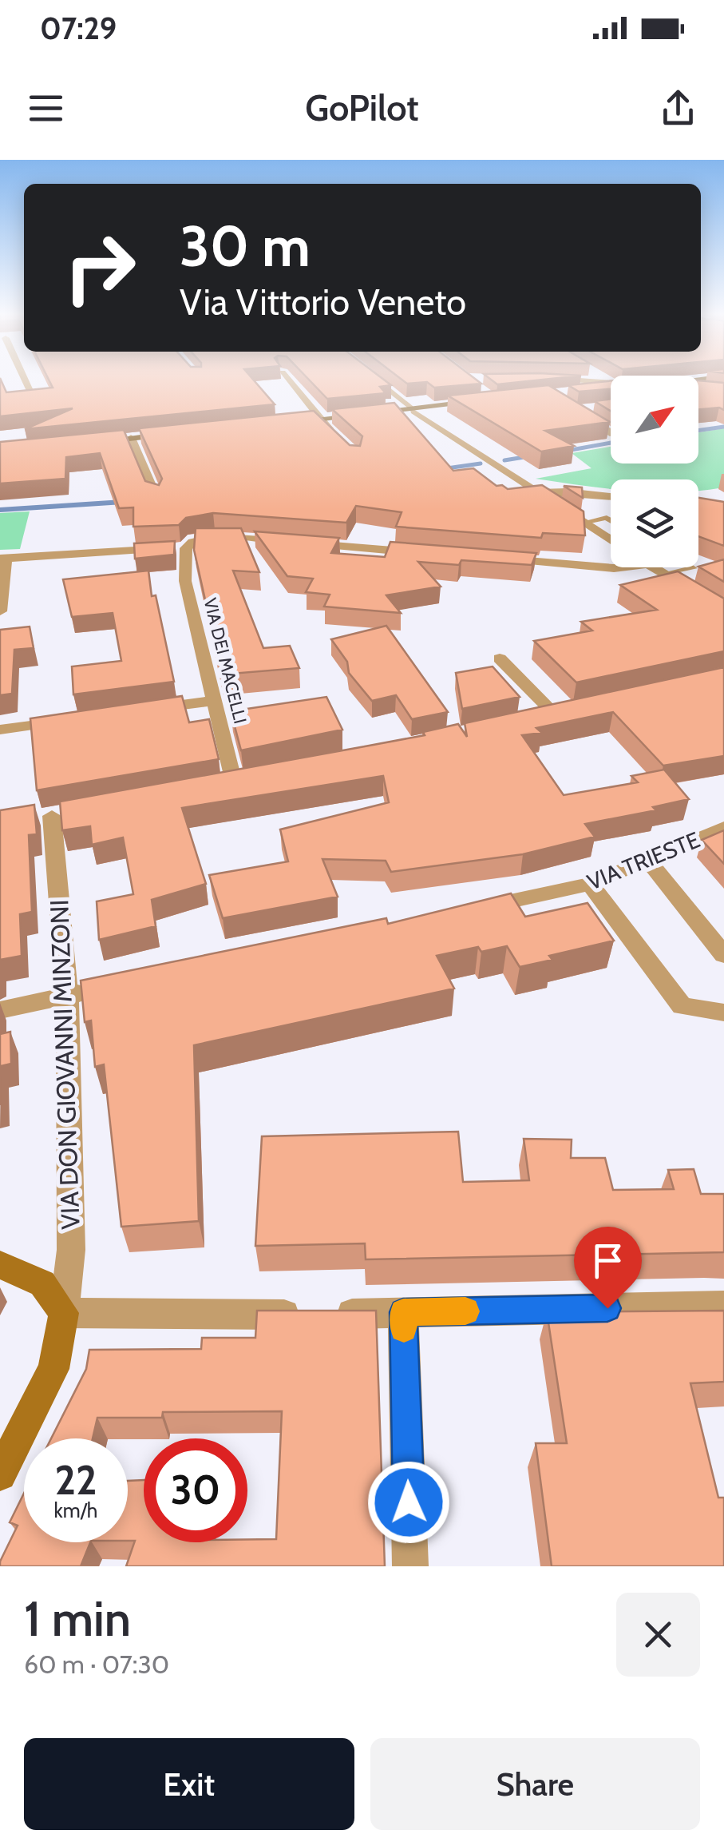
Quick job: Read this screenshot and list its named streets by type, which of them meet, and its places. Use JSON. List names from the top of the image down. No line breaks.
{"streets":{"street":["VIA DEI MACELLI","VIA TRIESTE","VIA DON GIOVANNI MINZONI"]},"north":"top right","page":{"status":"07:29","header":"GoPilot","turn":["30 m","Via Vittorio Veneto"],"speed":"22 km/h","limit":"30","heading":["1 min","60 m · 07:30"],"buttons":["Exit","Share"]}}
